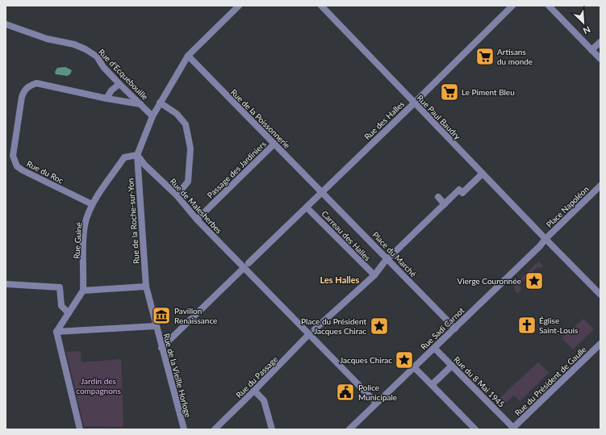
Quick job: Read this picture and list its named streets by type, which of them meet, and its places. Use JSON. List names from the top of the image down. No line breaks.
{"streets":{"street":["Rue d'Ecquebouille","Rue Paul Baudry","Rue de la Poissonnerie","Rue des Halles","Passage des Jardiniers","Rue du Roc","Rue de Malesherbes","Place Napoléon","Rue de la Roche-sur-Yon","Carreau des Halles","Rue Guiné","Place du Marché","Rue Sadi Carnot","Rue de la Vieille Horloge","Rue du Passage","Rue du Président de Gaulle","Rue du 8 Mai 1945"]},"crossings":[["Rue d'Ecquebouille","Rue du Roc"],["Rue Paul Baudry","Rue des Halles"],["Rue Paul Baudry","Place Napoléon"],["Rue Paul Baudry","Rue Sadi Carnot"],["Rue de la Poissonnerie","Rue des Halles"],["Rue de la Poissonnerie","Passage des Jardiniers"],["Rue de la Poissonnerie","Place du Marché"],["Rue des Halles","Place du Marché"],["Passage des Jardiniers","Rue de Malesherbes"],["Rue du Roc","Rue Guiné"],["Rue de Malesherbes","Rue de la Roche-sur-Yon"],["Rue de Malesherbes","Rue Guiné"],["Place Napoléon","Rue Sadi Carnot"],["Rue de la Roche-sur-Yon","Rue Guiné"],["Rue de la Roche-sur-Yon","Rue de la Vieille Horloge"],["Place du Marché","Rue Sadi Carnot"],["Rue Sadi Carnot","Rue du 8 Mai 1945"],["Rue du Président de Gaulle","Rue du 8 Mai 1945"]],"districts":["Les Halles"],"parks":["Jardin des compagnons"],"places":{"supermarket":["Artisans du monde","Le Piment Bleu"],"place":["Vierge Couronnée","Place du Président Jacques Chirac","Jacques Chirac"],"museum":["Pavillon Renaissance"],"church":["Église Saint-Louis"],"public building":["Police Municipale"]},"north":"bottom right"}
